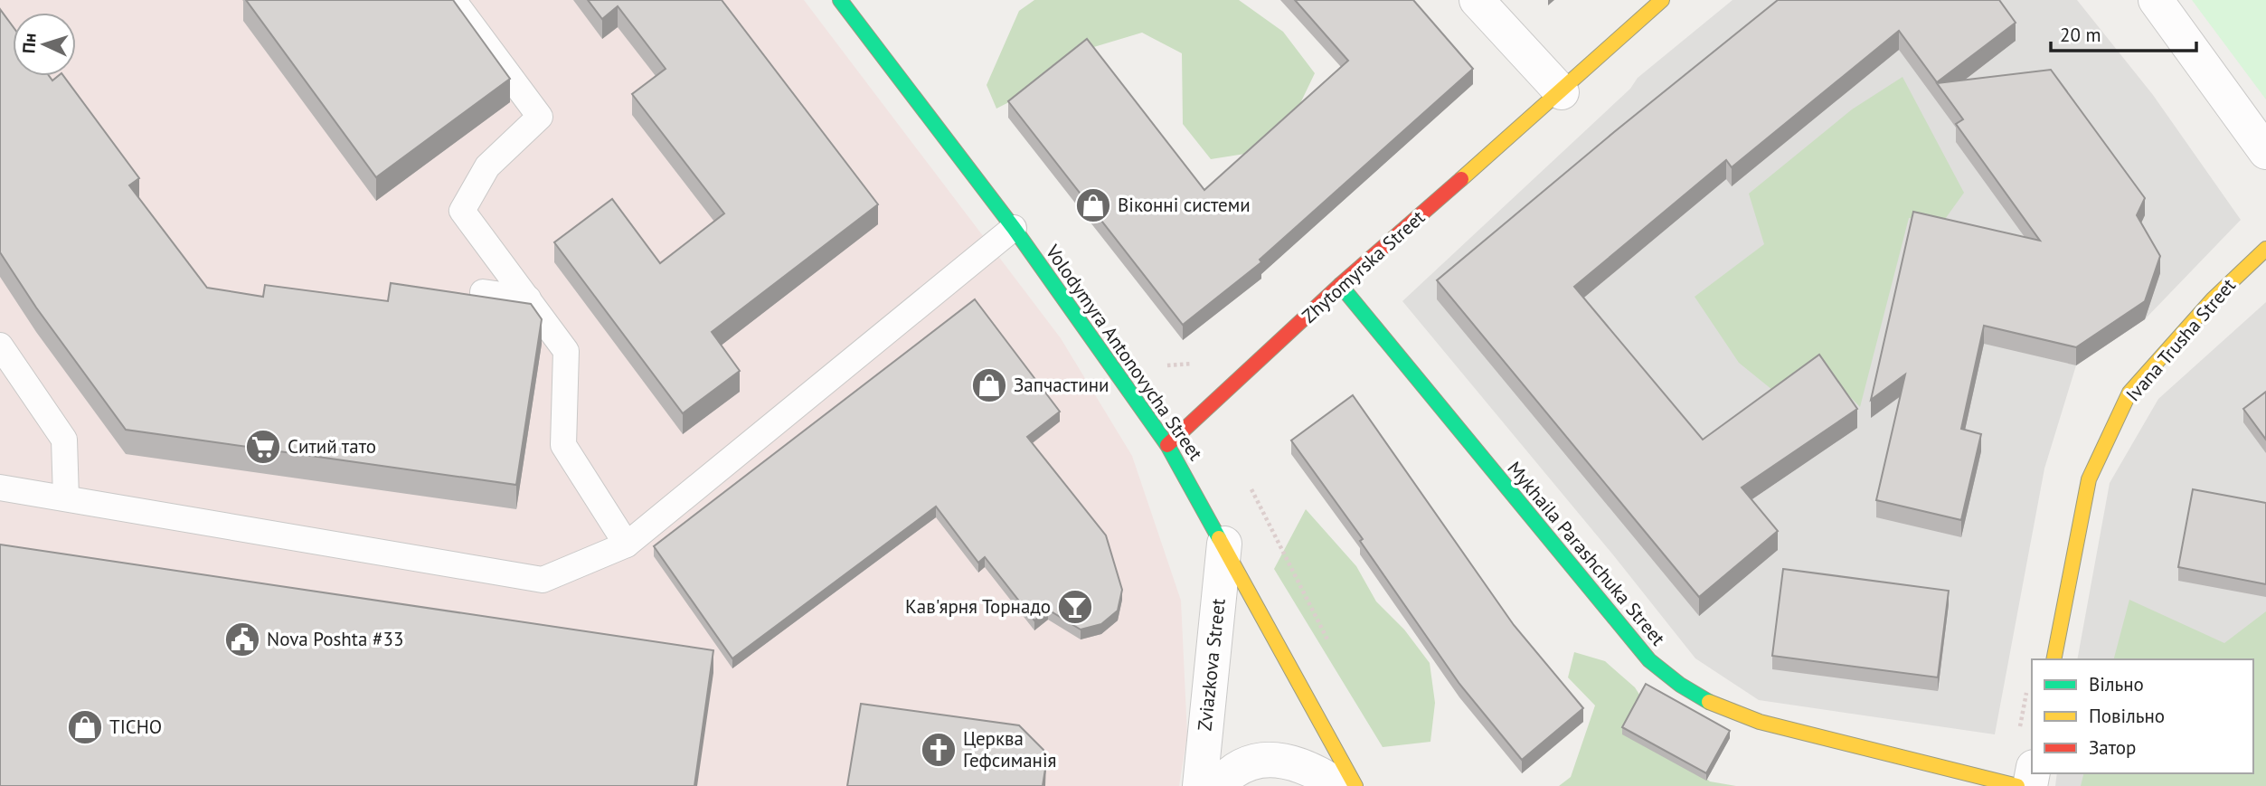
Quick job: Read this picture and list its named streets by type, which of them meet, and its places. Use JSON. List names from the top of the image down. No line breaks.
{"streets":{"street":["Zhytomyrska Street","Ivana Trusha Street","Volodymyra Antonovycha Street","Mykhaila Parashchuka Street","Zviazkova Street"]},"crossings":[["Zhytomyrska Street","Volodymyra Antonovycha Street"],["Zhytomyrska Street","Mykhaila Parashchuka Street"],["Volodymyra Antonovycha Street","Zviazkova Street"]],"places":{"shop":["Віконні системи","Запчастини","ТІСНО"],"supermarket":["Ситий тато"],"bar":["Кав'ярня Торнадо"],"public building":["Nova Poshta #33"],"church":["Церква Гефсиманія"]},"legend":["Вільно","Повільно","Затор"],"scale_bar":"20 m","north":"left"}
